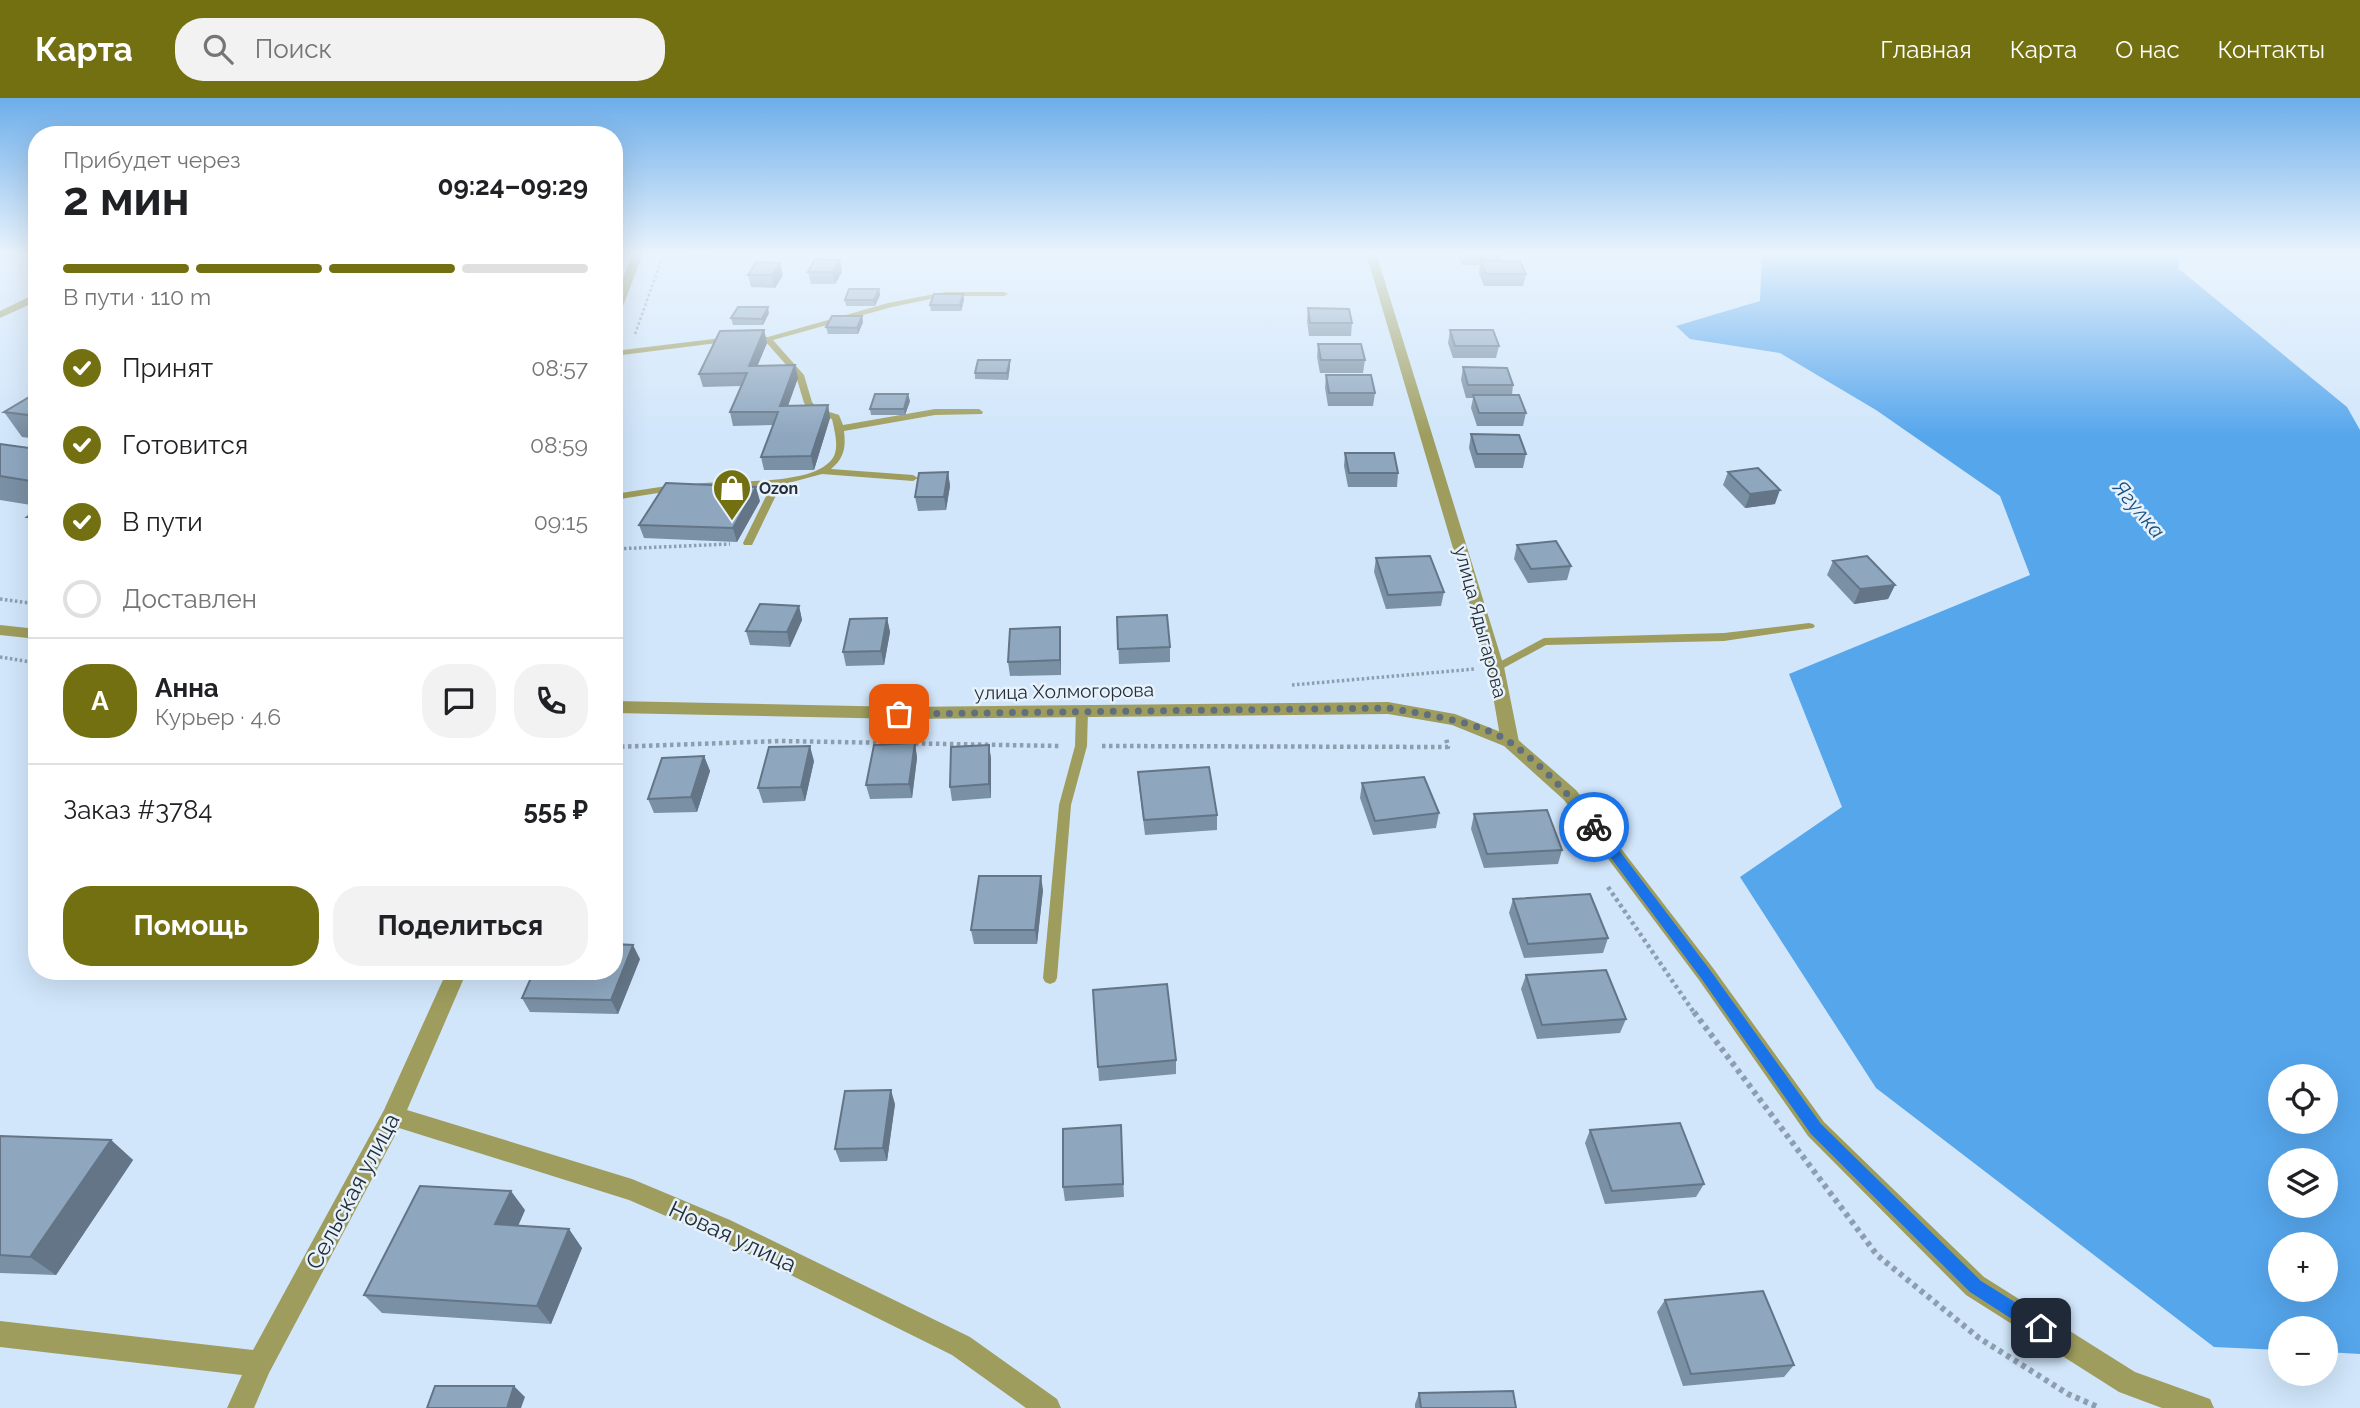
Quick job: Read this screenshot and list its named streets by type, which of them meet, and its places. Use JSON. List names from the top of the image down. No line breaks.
{"streets":{"street":["улица Ядыгарова","улица Холмогорова","Сельская улица","Новая улица"]},"crossings":[["улица Ядыгарова","улица Холмогорова"],["Сельская улица","Новая улица"]],"water":["Ягулка"],"places":{"shop":["Ozon"]},"page":{"header":"Карта","search":"Поиск","nav":["Главная","Карта","О нас","Контакты"],"heading":["2 мин","Прибудет через","09:24–09:29"],"panel":["Анна","Курьер · 4.6","Заказ #3784","555 ₽"],"bar":"В пути · 110 m","list":[["Принят","08:57"],["Готовится","08:59"],["В пути","09:15"],"Доставлен"],"round":"А","buttons":["Помощь","Поделиться"],"map_buttons":["+","−"]}}
